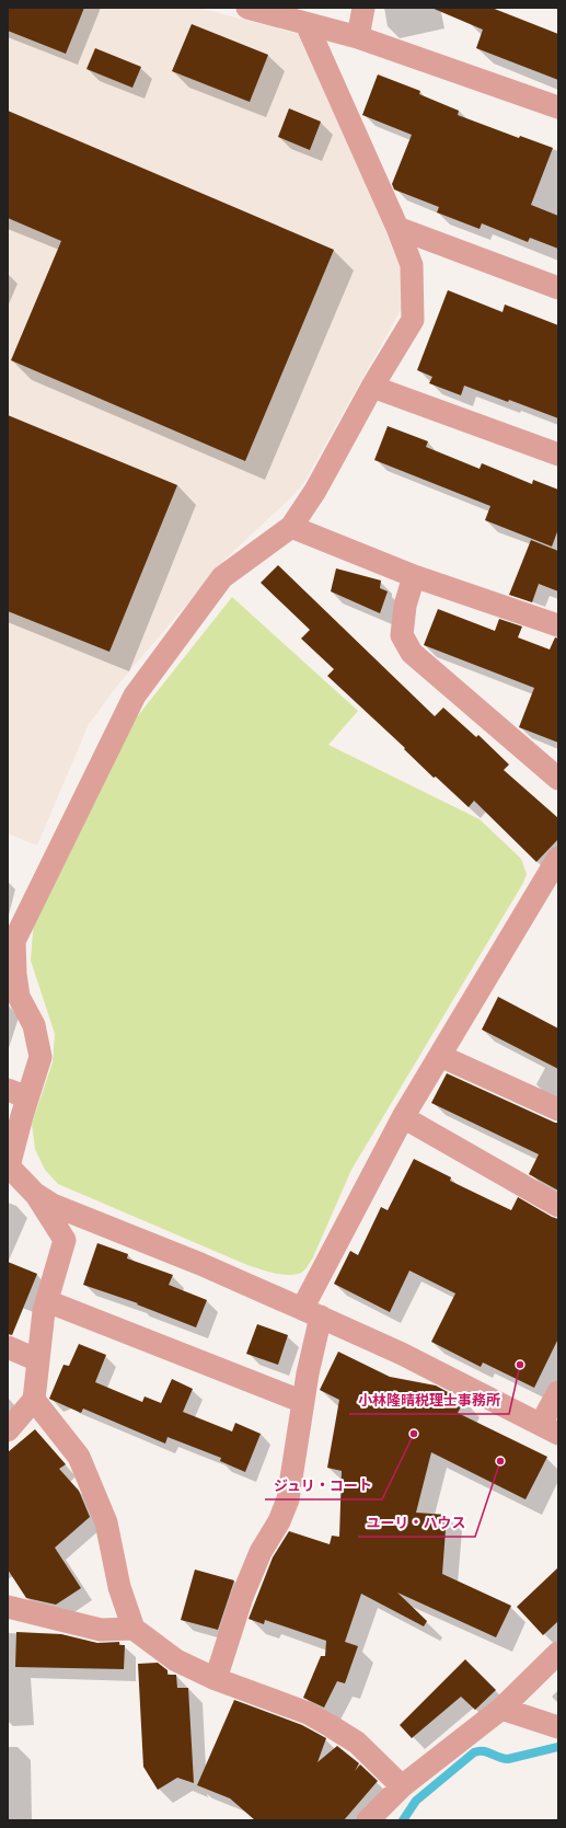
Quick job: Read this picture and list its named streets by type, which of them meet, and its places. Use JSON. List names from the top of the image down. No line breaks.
{"places":["小林隆晴税理士事務所","ジュリ・コート","ユーリ・ハウス"]}
